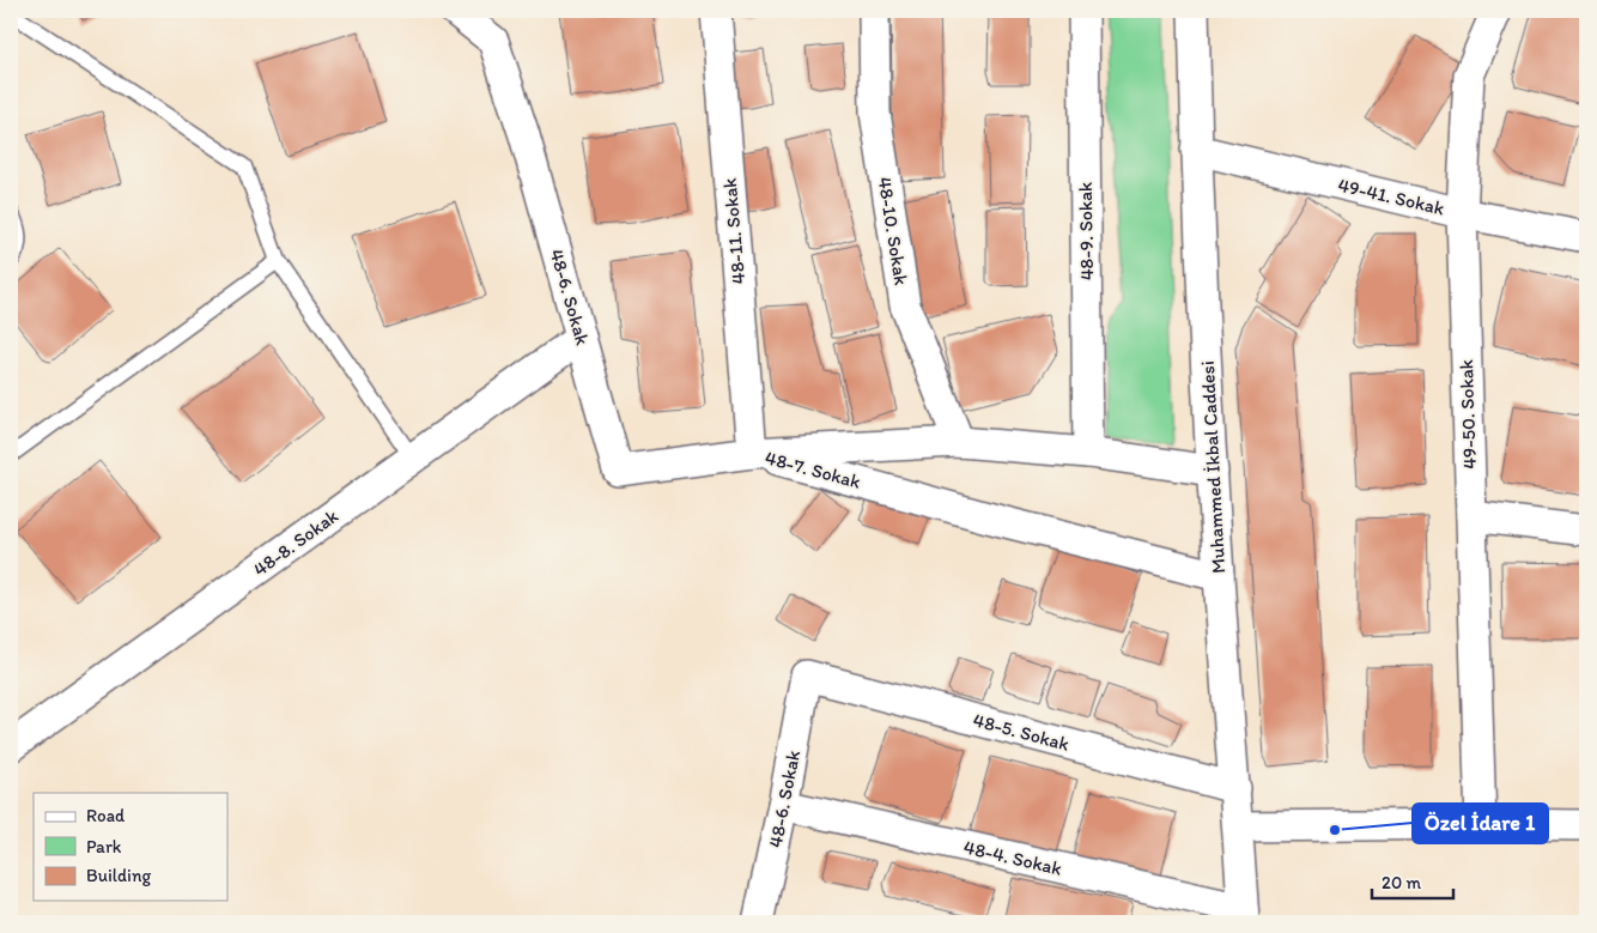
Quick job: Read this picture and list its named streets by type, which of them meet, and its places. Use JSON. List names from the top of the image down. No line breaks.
{"streets":{"street":["49-41. Sokak","48-11. Sokak","48-10. Sokak","48-9. Sokak","48-6. Sokak","49-50. Sokak","Muhammed İkbal Caddesi","48-7. Sokak","48-8. Sokak","48-5. Sokak","48-4. Sokak"]},"crossings":[["49-41. Sokak","49-50. Sokak"],["49-41. Sokak","Muhammed İkbal Caddesi"],["48-11. Sokak","48-6. Sokak"],["48-11. Sokak","48-7. Sokak"],["48-10. Sokak","48-7. Sokak"],["48-9. Sokak","48-7. Sokak"],["48-6. Sokak","48-7. Sokak"],["48-6. Sokak","48-8. Sokak"],["48-6. Sokak","48-5. Sokak"],["48-6. Sokak","48-4. Sokak"],["Muhammed İkbal Caddesi","48-7. Sokak"],["Muhammed İkbal Caddesi","48-5. Sokak"],["Muhammed İkbal Caddesi","48-4. Sokak"]],"places":["Özel İdare 1"],"legend":["Road","Park","Building"],"scale_bar":"20 m"}
